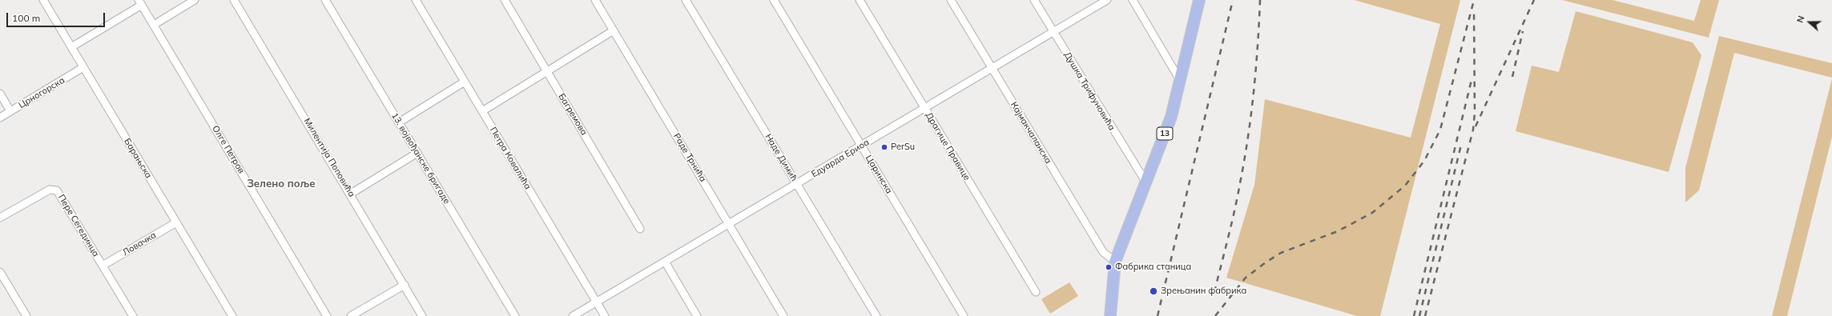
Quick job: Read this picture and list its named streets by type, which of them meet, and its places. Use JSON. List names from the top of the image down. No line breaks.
{"streets":{"main road":["13"],"street":["Душка Трифуновића","Црногорска","Багремова","Кајмакчаланска","Драгице Правице","Олге Петров","Милентија Поповића","Раде Трнића","Наде Димић","Барањска","13. војвођанске бригаде","Петра Ковалића","Едуарда Ериоа","Царинска","Пере Сегединца","Ловачка"]},"crossings":[["Душка Трифуновића","13"],["Душка Трифуновића","Едуарда Ериоа"],["Црногорска","Барањска"],["Кајмакчаланска","13"],["Кајмакчаланска","Едуарда Ериоа"],["Драгице Правице","Едуарда Ериоа"],["Раде Трнића","Едуарда Ериоа"],["Наде Димић","Едуарда Ериоа"],["Барањска","Ловачка"],["Петра Ковалића","Едуарда Ериоа"],["Едуарда Ериоа","Царинска"],["Пере Сегединца","Ловачка"]],"districts":["Зелено поље"],"places":["PerSu","Фабрика станица","Зрењанин фабрика"],"scale_bar":"100 m","north":"left"}
